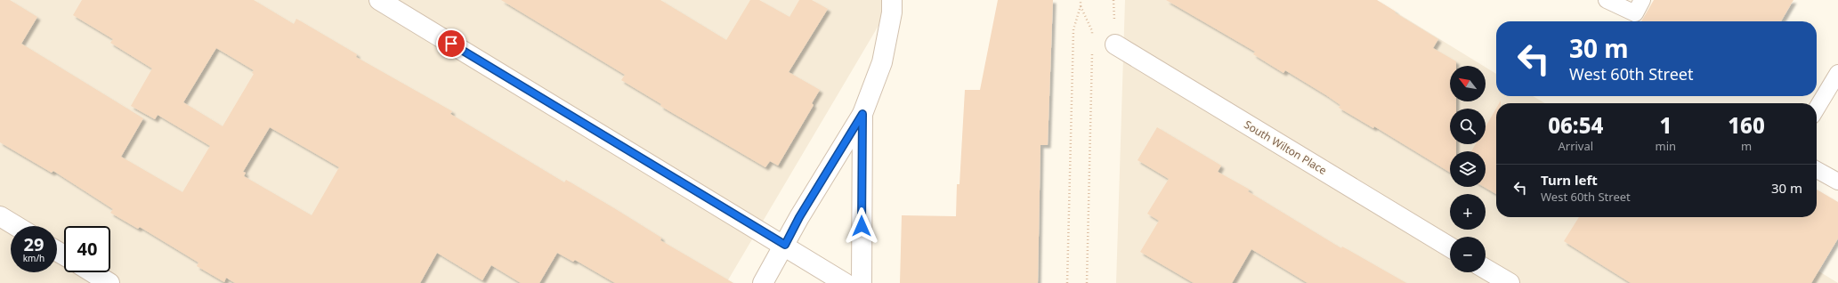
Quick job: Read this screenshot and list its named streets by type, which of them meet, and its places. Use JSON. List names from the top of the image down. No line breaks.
{"streets":{"street":["South Wilton Place"]},"north":"top left","page":{"turn":["30 m","West 60th Street"],"map_buttons":["+","−"],"eta":["06:54","Arrival","1","min","160","m"],"list":[{"name":"Turn left","note":"West 60th Street","value":"30 m"}],"speed":"29 km/h","limit":"40"}}
